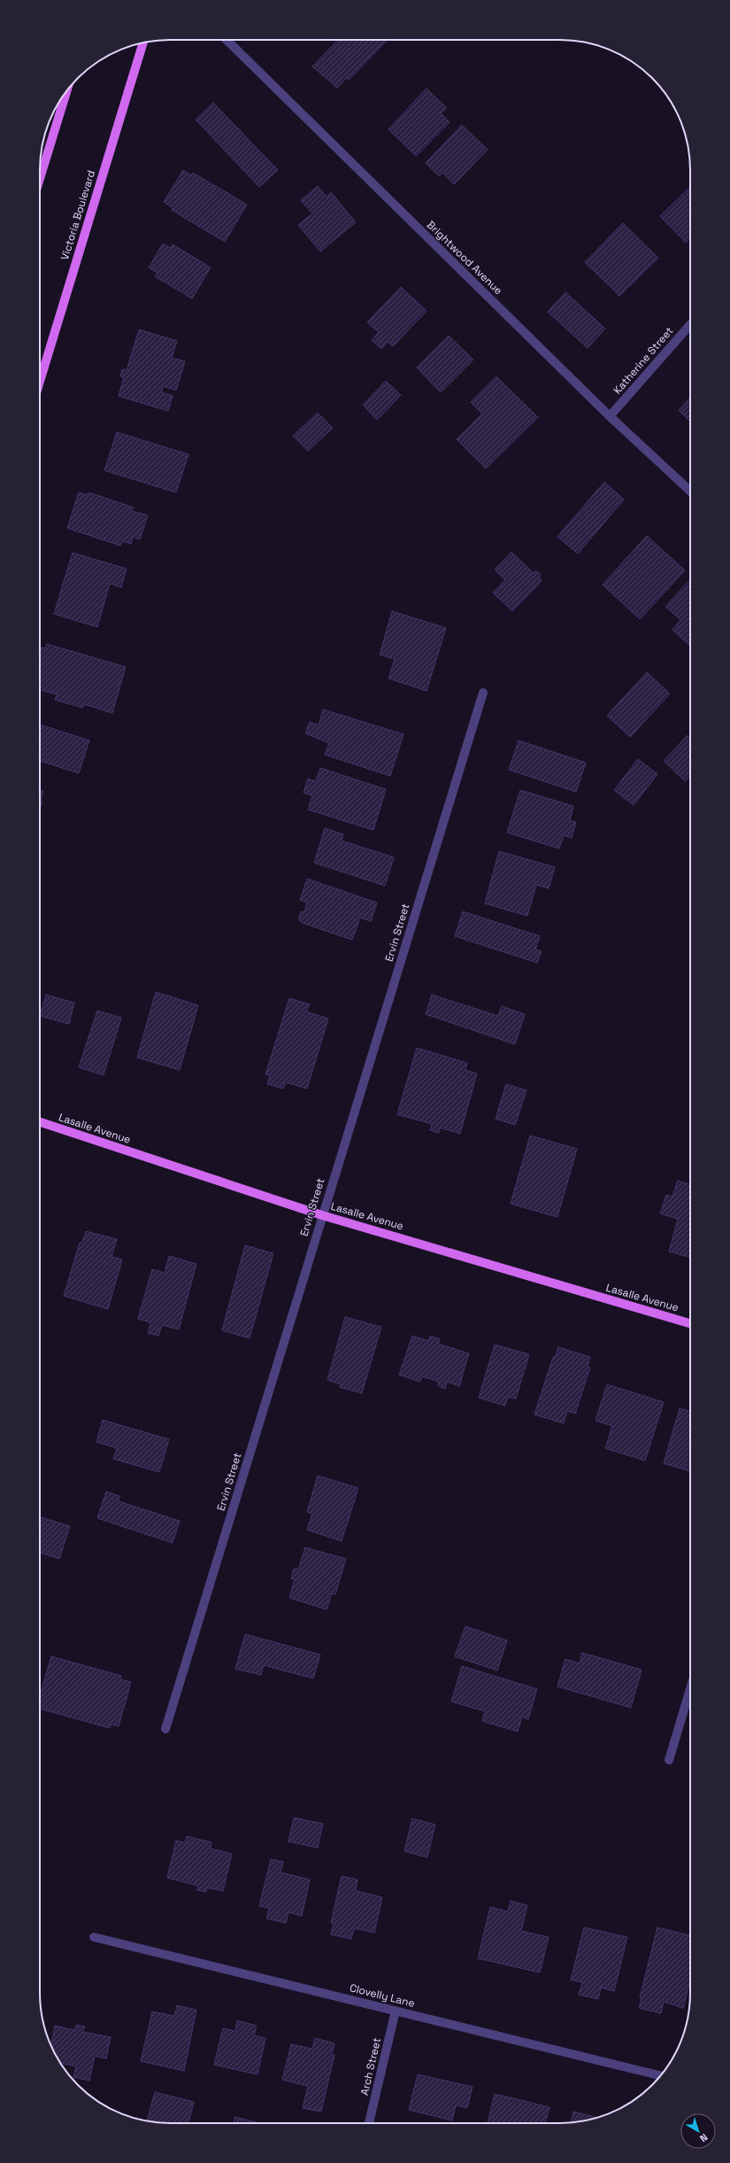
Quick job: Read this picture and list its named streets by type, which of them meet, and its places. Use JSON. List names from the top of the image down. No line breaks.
{"streets":{"main road":["Victoria Boulevard","Lasalle Avenue"],"street":["Brightwood Avenue","Katherine Street","Ervin Street","Clovelly Lane","Arch Street"]},"crossings":[["Brightwood Avenue","Katherine Street"],["Ervin Street","Lasalle Avenue"],["Clovelly Lane","Arch Street"]],"north":"bottom right"}
